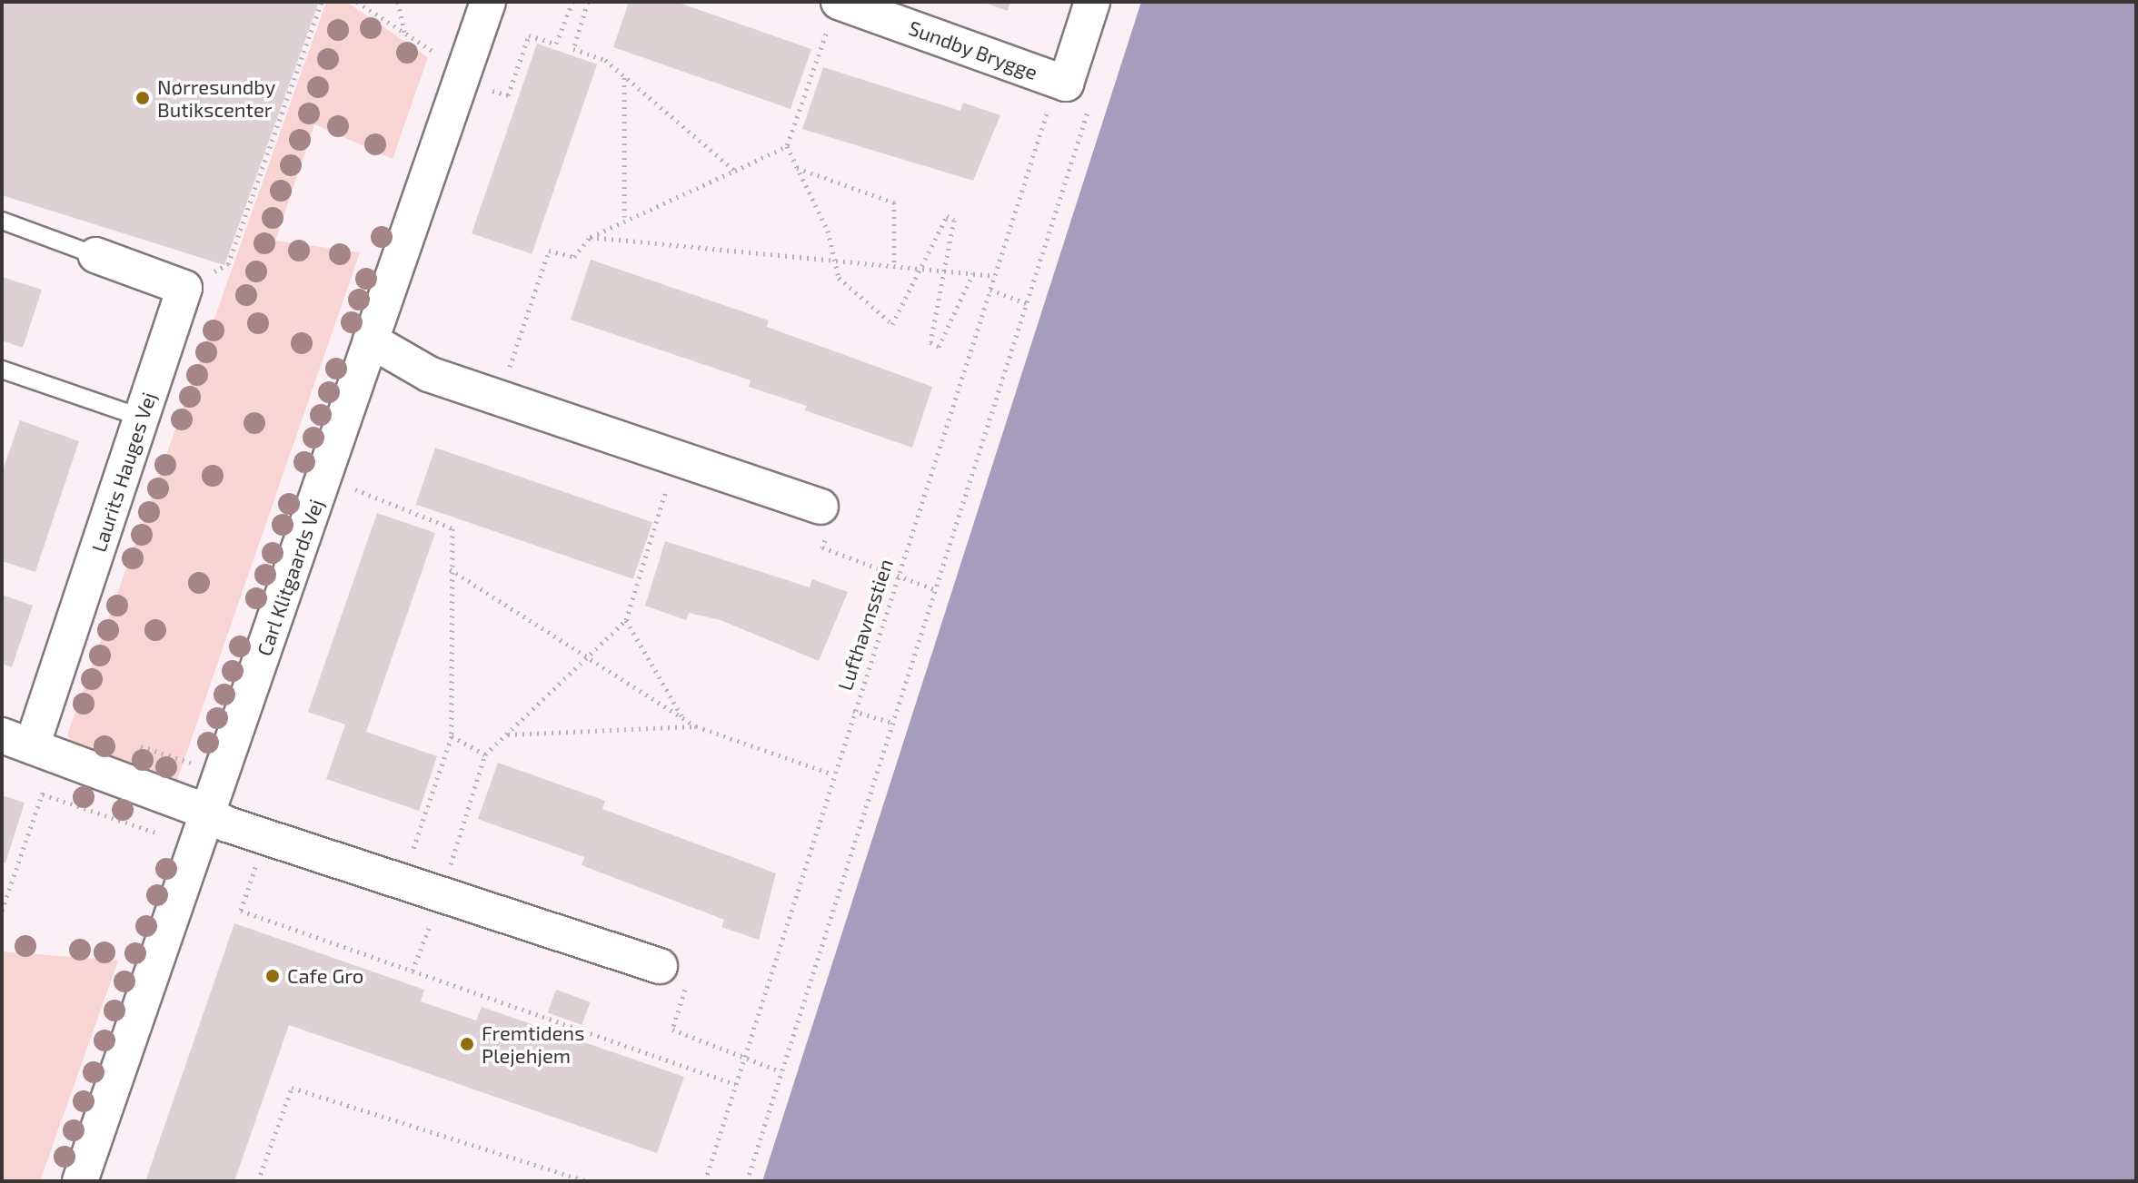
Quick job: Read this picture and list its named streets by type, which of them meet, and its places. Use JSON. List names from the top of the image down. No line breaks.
{"streets":{"street":["Sundby Brygge","Laurits Hauges Vej","Carl Klitgaards Vej"],"path":["Lufthavnsstien"]},"crossings":[["Sundby Brygge","Lufthavnsstien"]],"places":["Nørresundby Butikscenter","Cafe Gro","Fremtidens Plejehjem"]}
